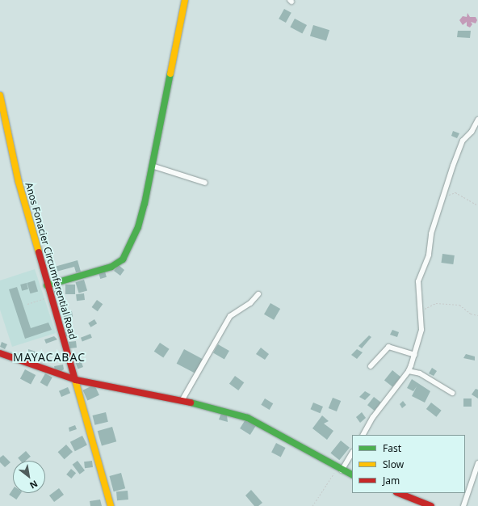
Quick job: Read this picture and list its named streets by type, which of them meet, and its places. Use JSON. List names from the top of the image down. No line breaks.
{"streets":{"street":["Anos Fonacier Circumferential Road"]},"districts":["MAYACABAC"],"legend":["Fast","Slow","Jam"],"north":"bottom right"}
